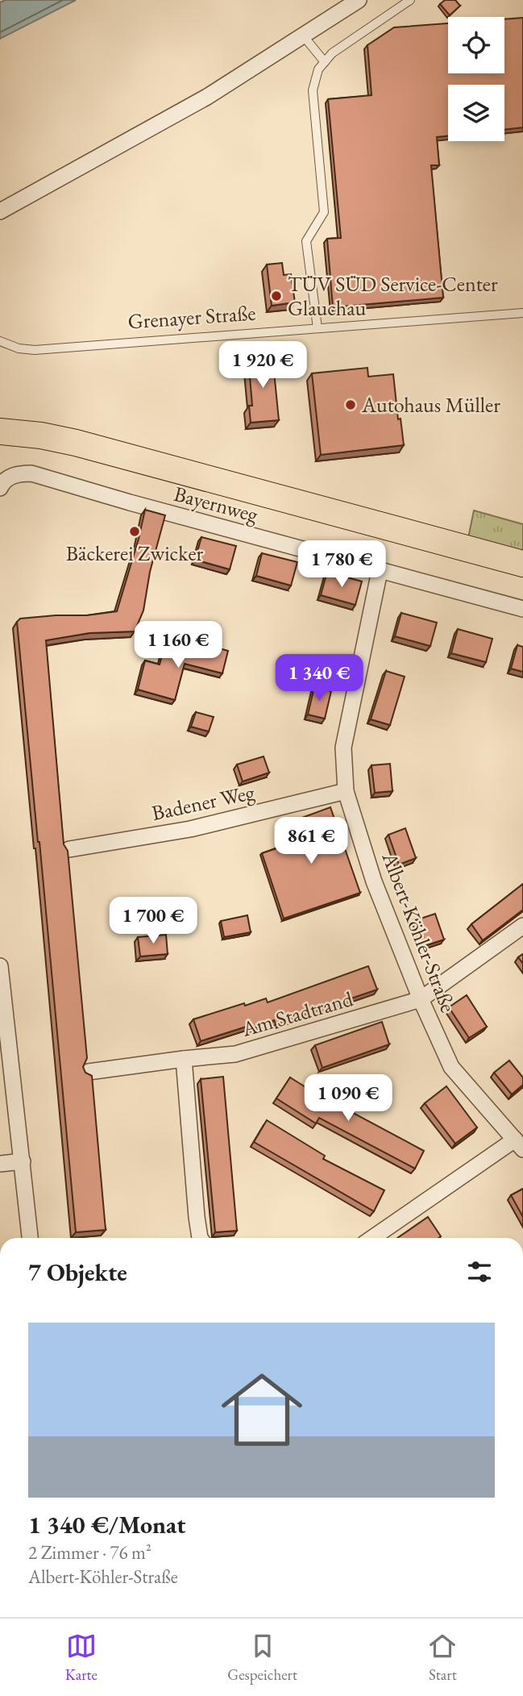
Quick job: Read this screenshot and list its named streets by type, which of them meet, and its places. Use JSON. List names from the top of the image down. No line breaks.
{"streets":{"street":["Bayernweg","Badener Weg","Albert-Köhler-Straße","Am Stadtrand"],"lane":["Grenayer Straße"]},"crossings":[["Bayernweg","Albert-Köhler-Straße"],["Badener Weg","Albert-Köhler-Straße"],["Albert-Köhler-Straße","Am Stadtrand"]],"places":["TÜV SÜD Service-Center Glauchau","Autohaus Müller","Bäckerei Zwicker"],"page":{"price":["1 920 €","1 780 €","1 160 €","1 340 €","861 €","1 700 €","1 090 €"],"heading":"7 Objekte","list":[{"name":"1 340 €/Monat","note":"2 Zimmer · 76 m² · Albert-Köhler-Straße"}],"tabs":["Karte","Gespeichert","Start"]}}
